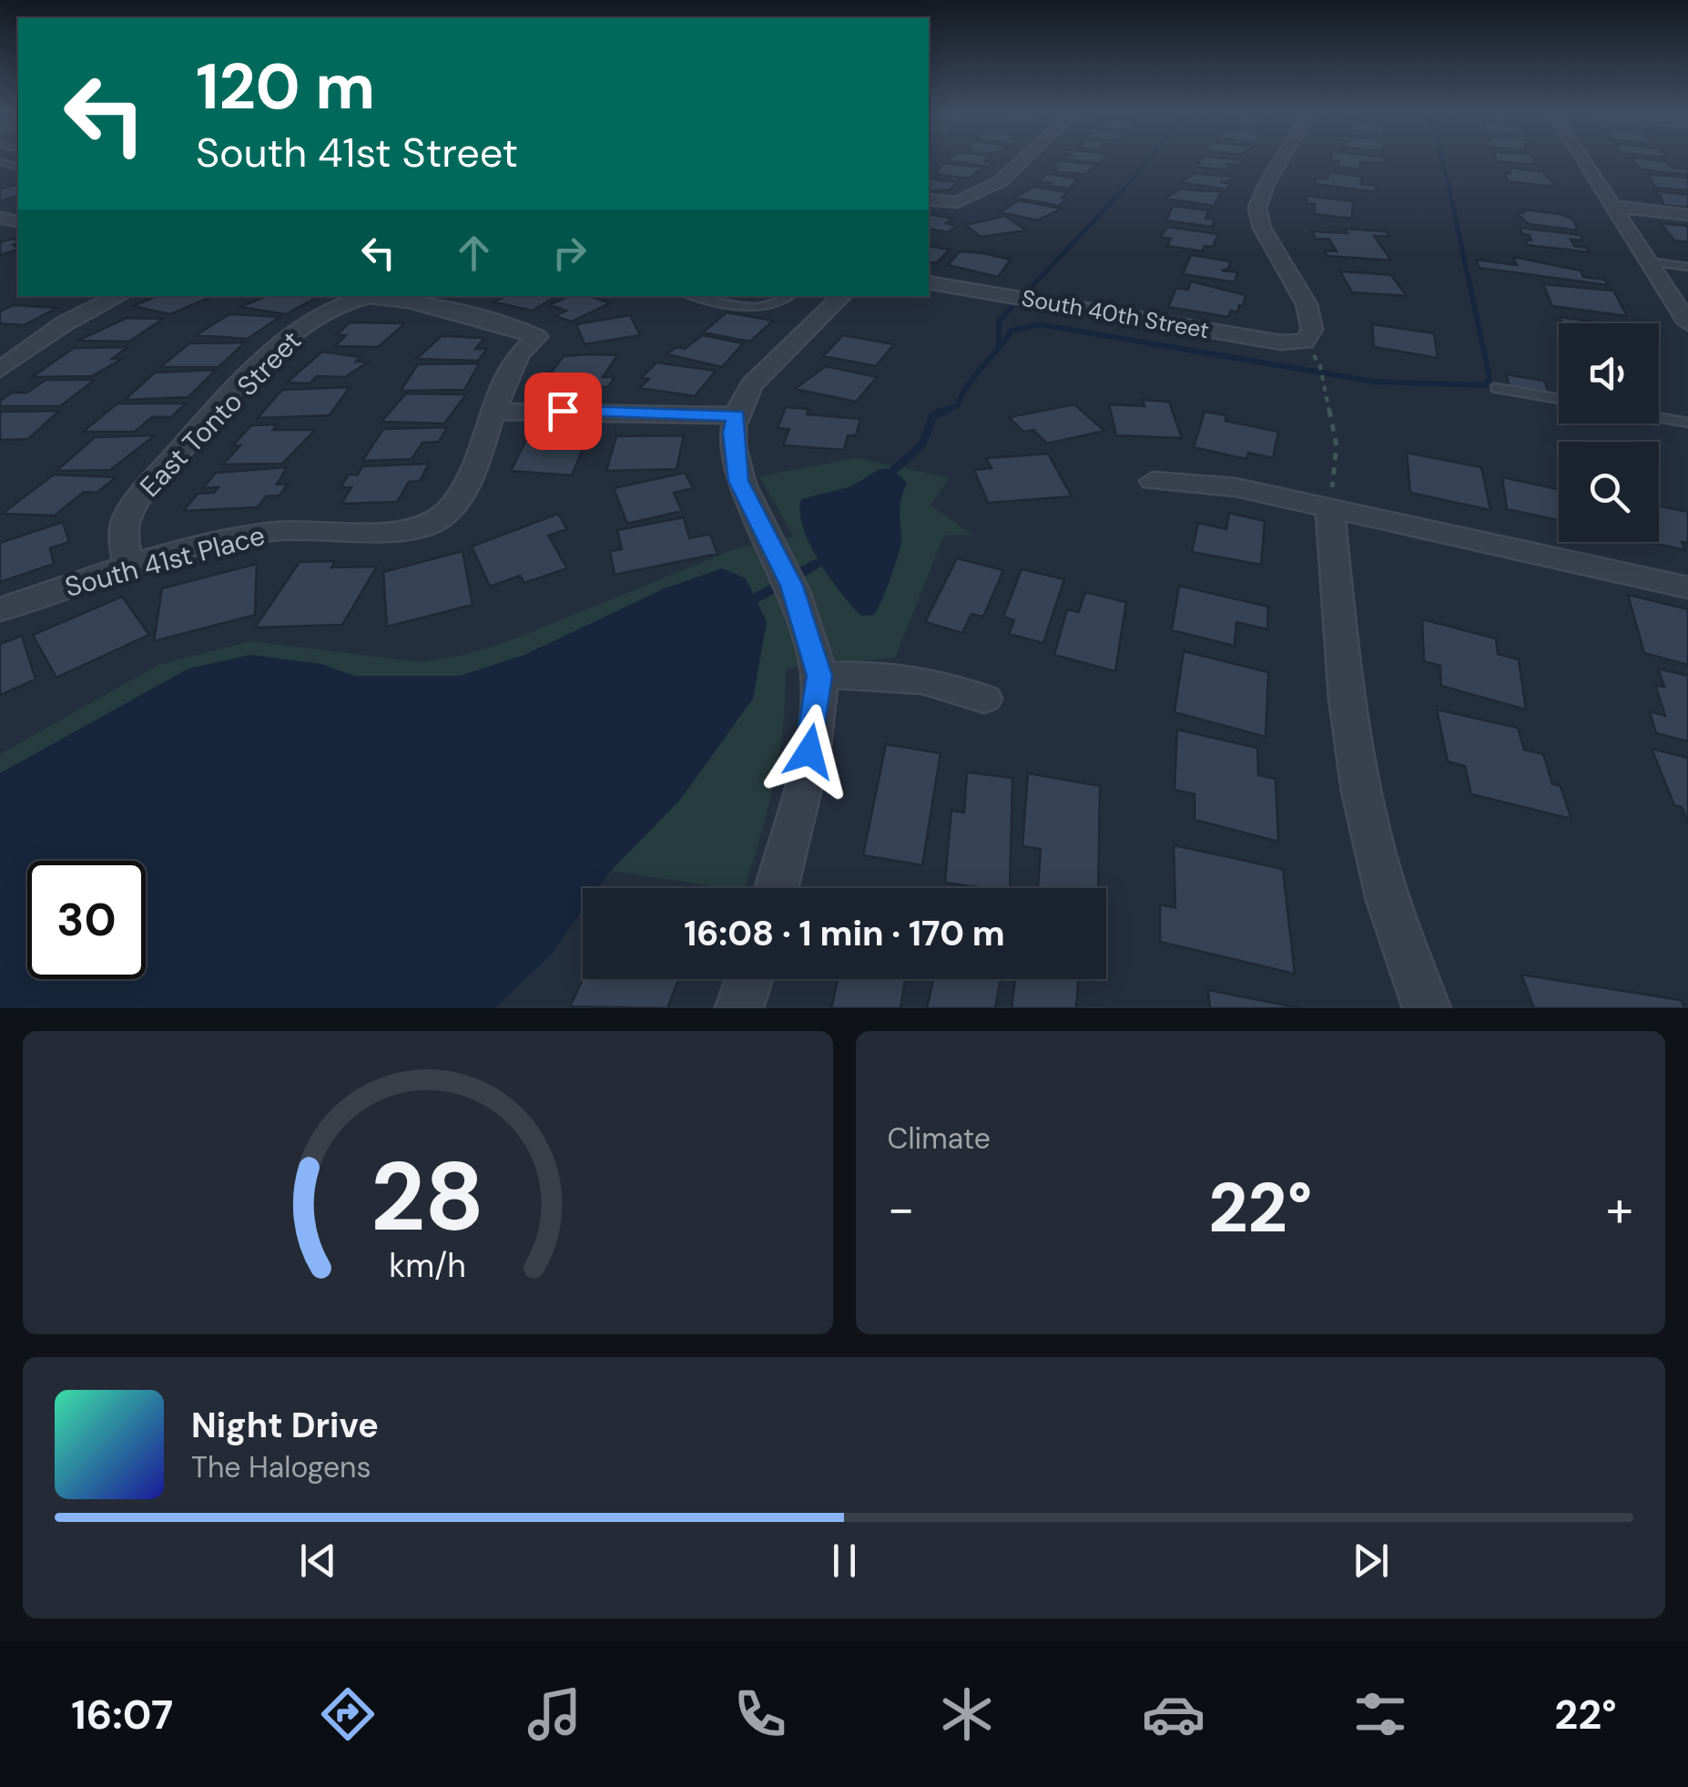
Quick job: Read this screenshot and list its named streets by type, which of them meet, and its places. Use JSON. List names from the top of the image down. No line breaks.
{"streets":{"street":["South 40th Street","East Tonto Street","South 41st Place"]},"crossings":[["East Tonto Street","South 41st Place"]],"page":{"turn":["120 m","South 41st Street"],"limit":"30","trip":"16:08 · 1 min · 170 m","tile":"Climate","heat":["−","22°","+"],"song":["Night Drive","The Halogens"],"tabs":["16:07","22°"],"gauge":["28","km/h"]}}
